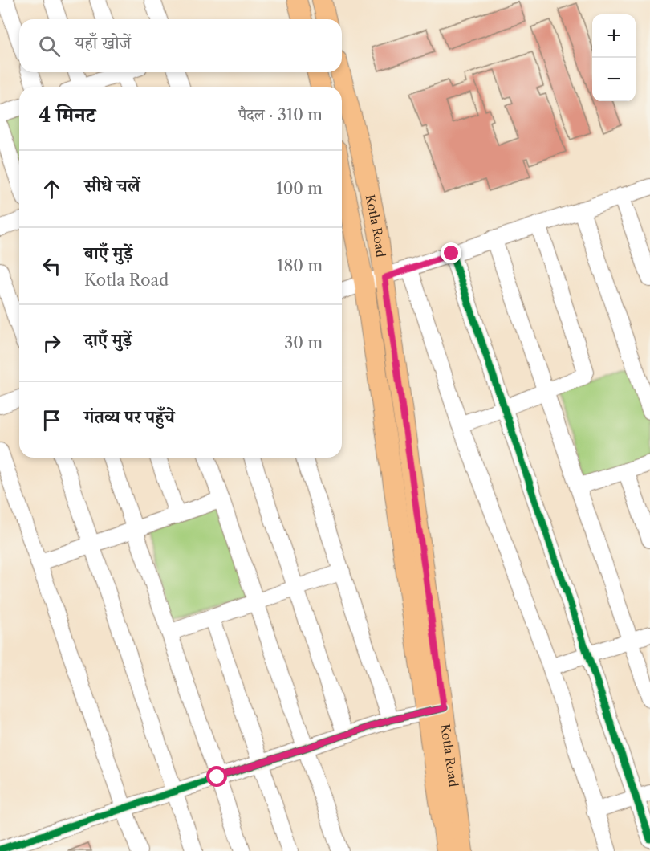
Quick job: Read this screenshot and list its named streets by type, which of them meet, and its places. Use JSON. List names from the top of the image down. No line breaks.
{"streets":{"main road":["Kotla Road"]},"page":{"map_buttons":["+","−"],"search":"यहाँ खोजें","heading":["4 मिनट","पैदल · 310 m"],"list":[["सीधे चलें","100 m"],["बाएँ मुड़ें","Kotla Road","180 m"],["दाएँ मुड़ें","30 m"],"गंतव्य पर पहुँचे"]}}
